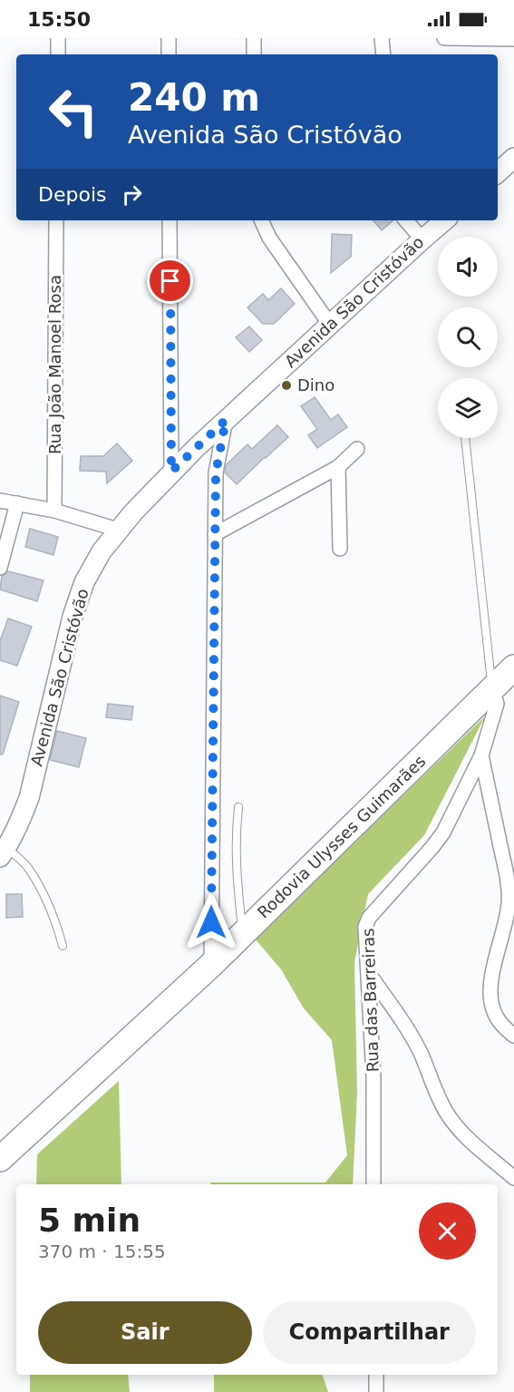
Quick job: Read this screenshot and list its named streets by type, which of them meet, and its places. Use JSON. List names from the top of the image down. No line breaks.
{"streets":{"highway":["Rodovia Ulysses Guimarães"],"main road":["Avenida São Cristóvão"],"street":["Rua João Manoel Rosa","Rua das Barreiras"]},"crossings":[["Rodovia Ulysses Guimarães","Rua das Barreiras"]],"places":["Dino"],"page":{"status":"15:50","turn":["240 m","Avenida São Cristóvão"],"then":"Depois","heading":["5 min","370 m · 15:55"],"buttons":["Sair","Compartilhar"]}}
